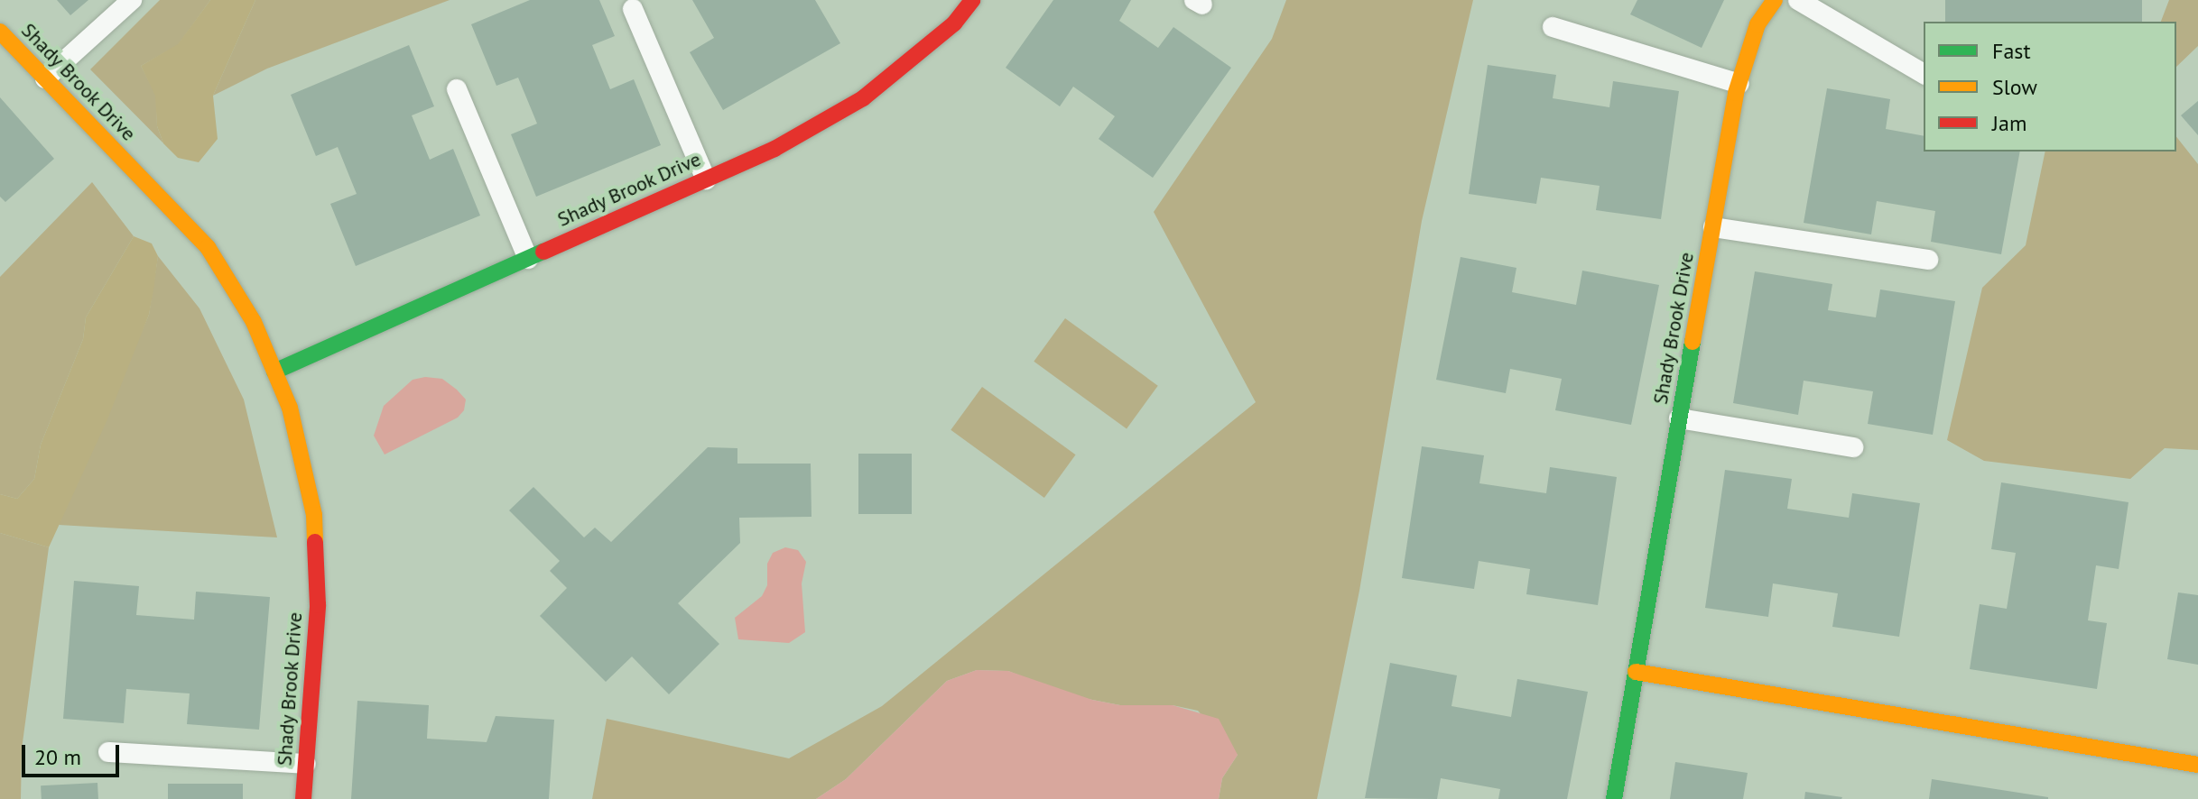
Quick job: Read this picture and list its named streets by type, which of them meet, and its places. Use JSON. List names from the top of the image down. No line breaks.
{"streets":{"street":["Shady Brook Drive"]},"legend":["Fast","Slow","Jam"],"scale_bar":"20 m"}
